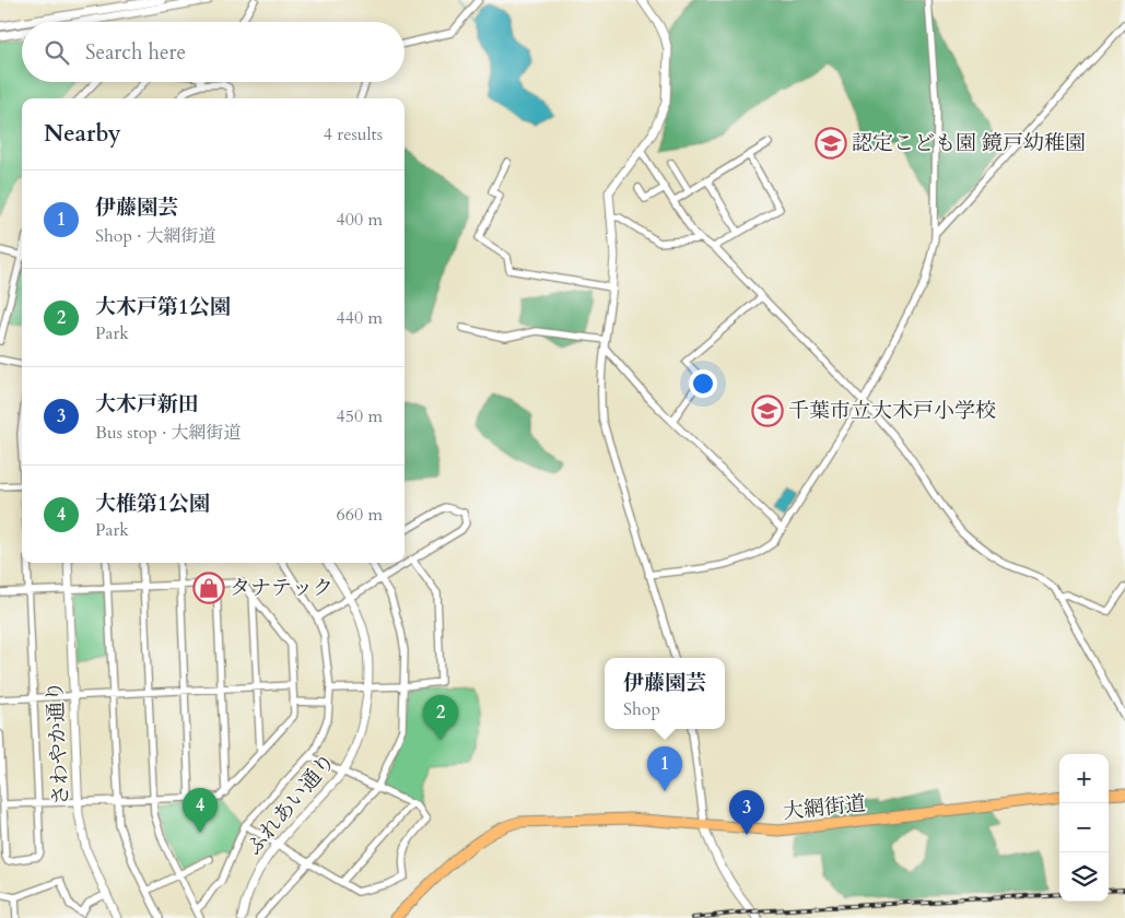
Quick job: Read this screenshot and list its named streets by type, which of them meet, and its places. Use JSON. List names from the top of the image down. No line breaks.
{"streets":{"main road":["大網街道"],"street":["さわやか通り","ふれあい通り"]},"places":{"school or university":["認定こども園 鏡戸幼稚園","千葉市立大木戸小学校"],"shop":["タナテック"]},"page":{"search":"Search here","heading":["Nearby","4 results"],"list":[{"mark":"1","name":"伊藤園芸","note":"Shop · 大網街道","value":"400 m"},{"mark":"2","name":"大木戸第1公園","note":"Park","value":"440 m"},{"mark":"3","name":"大木戸新田","note":"Bus stop · 大網街道","value":"450 m"},{"mark":"4","name":"大椎第1公園","note":"Park","value":"660 m"}],"popup":["伊藤園芸","Shop"],"pins":["2","1","4","3"],"map_buttons":["+","−"]}}
